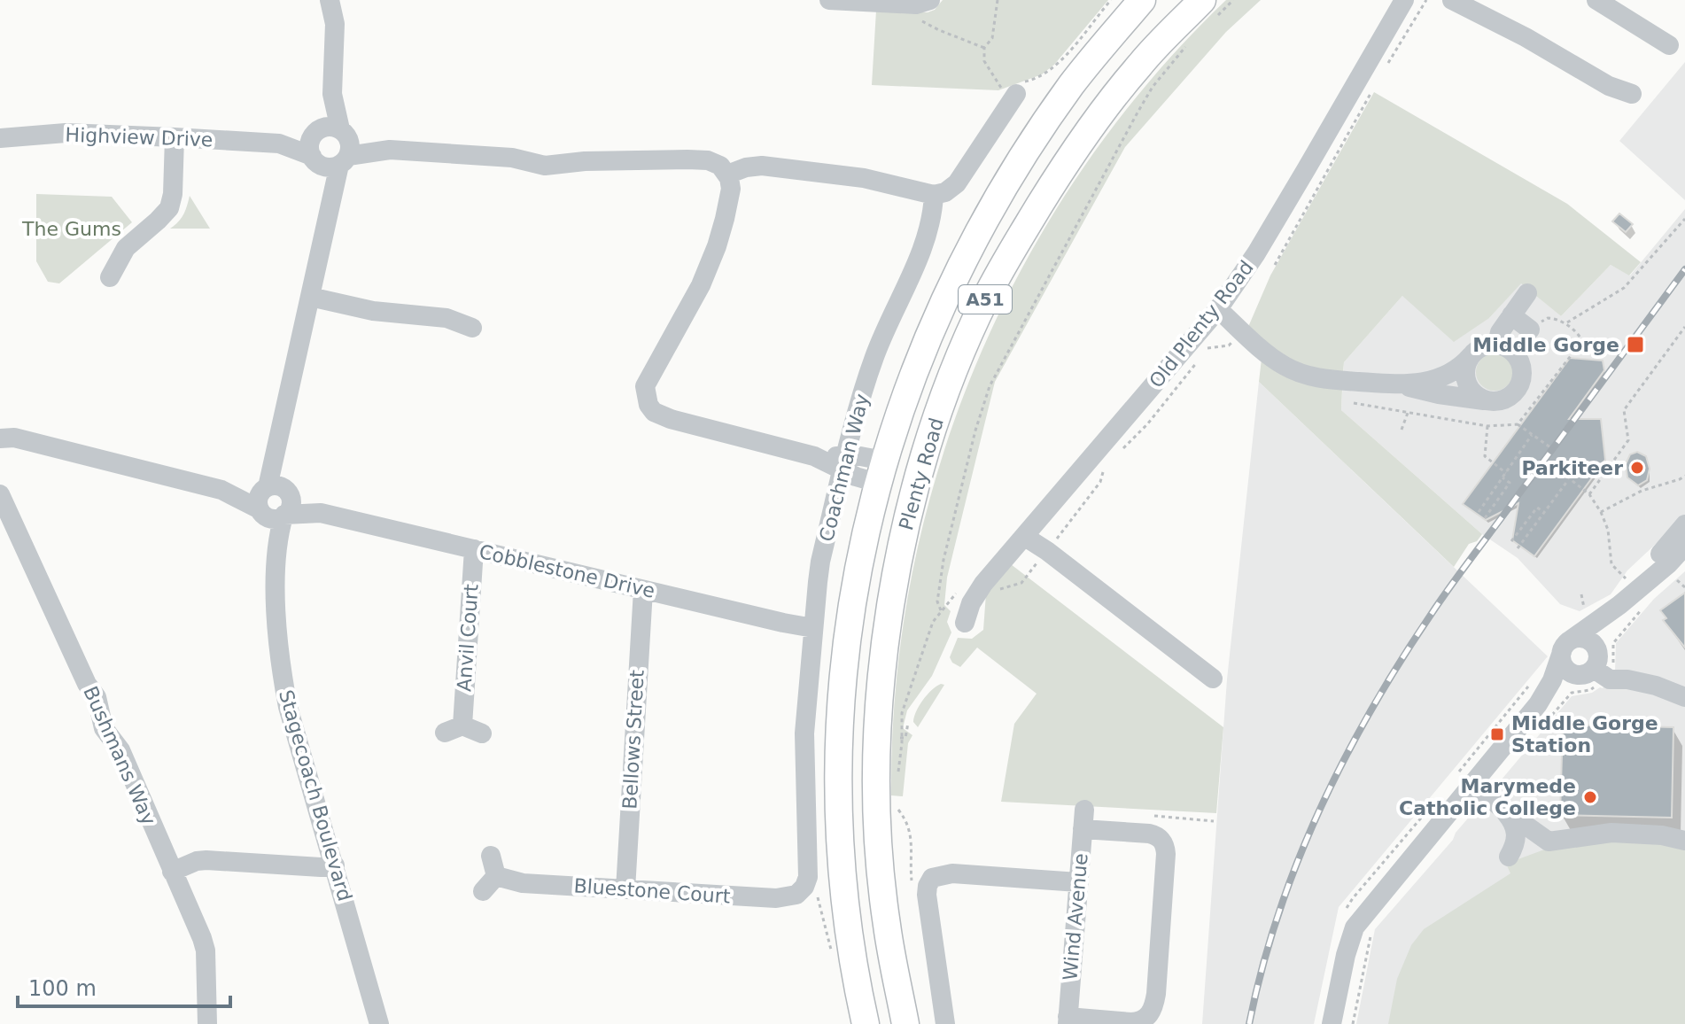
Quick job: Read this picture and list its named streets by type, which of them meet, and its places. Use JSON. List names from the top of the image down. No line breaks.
{"streets":{"highway":["A51","Plenty Road"],"street":["Highview Drive","Old Plenty Road","Coachman Way","Cobblestone Drive","Anvil Court","Bellows Street","Bushmans Way","Stagecoach Boulevard","Bluestone Court","Wind Avenue"]},"crossings":[["Coachman Way","Cobblestone Drive"],["Coachman Way","Bluestone Court"],["Cobblestone Drive","Anvil Court"],["Cobblestone Drive","Bellows Street"],["Cobblestone Drive","Stagecoach Boulevard"],["Bellows Street","Bluestone Court"]],"parks":["The Gums"],"places":{"transit":["Middle Gorge","Middle Gorge Station"],"other":["Parkiteer","Marymede Catholic College"]},"scale_bar":"100 m"}
